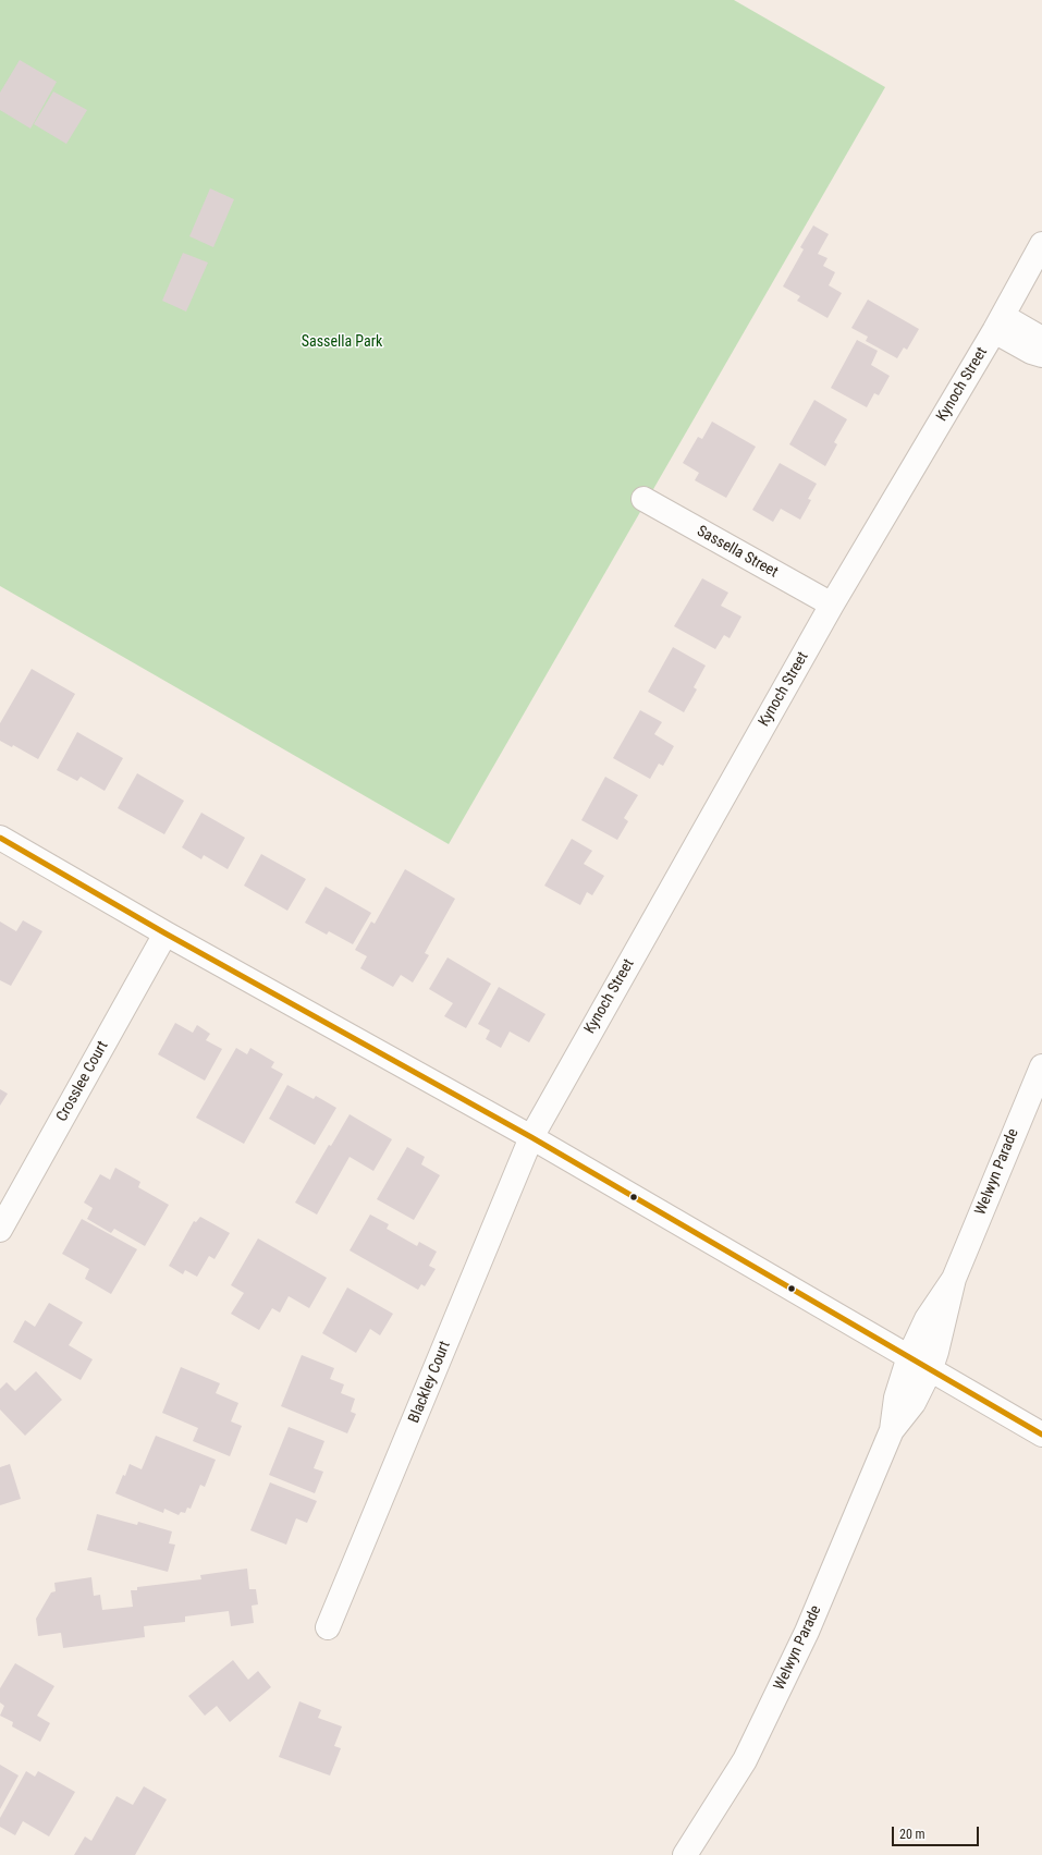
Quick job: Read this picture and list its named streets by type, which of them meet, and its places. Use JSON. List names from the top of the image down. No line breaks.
{"streets":{"street":["Kynoch Street","Sassella Street","Crosslee Court","Welwyn Parade","Blackley Court"]},"crossings":[["Kynoch Street","Sassella Street"],["Kynoch Street","Blackley Court"]],"parks":["Sassella Park"],"scale_bar":"20 m"}
